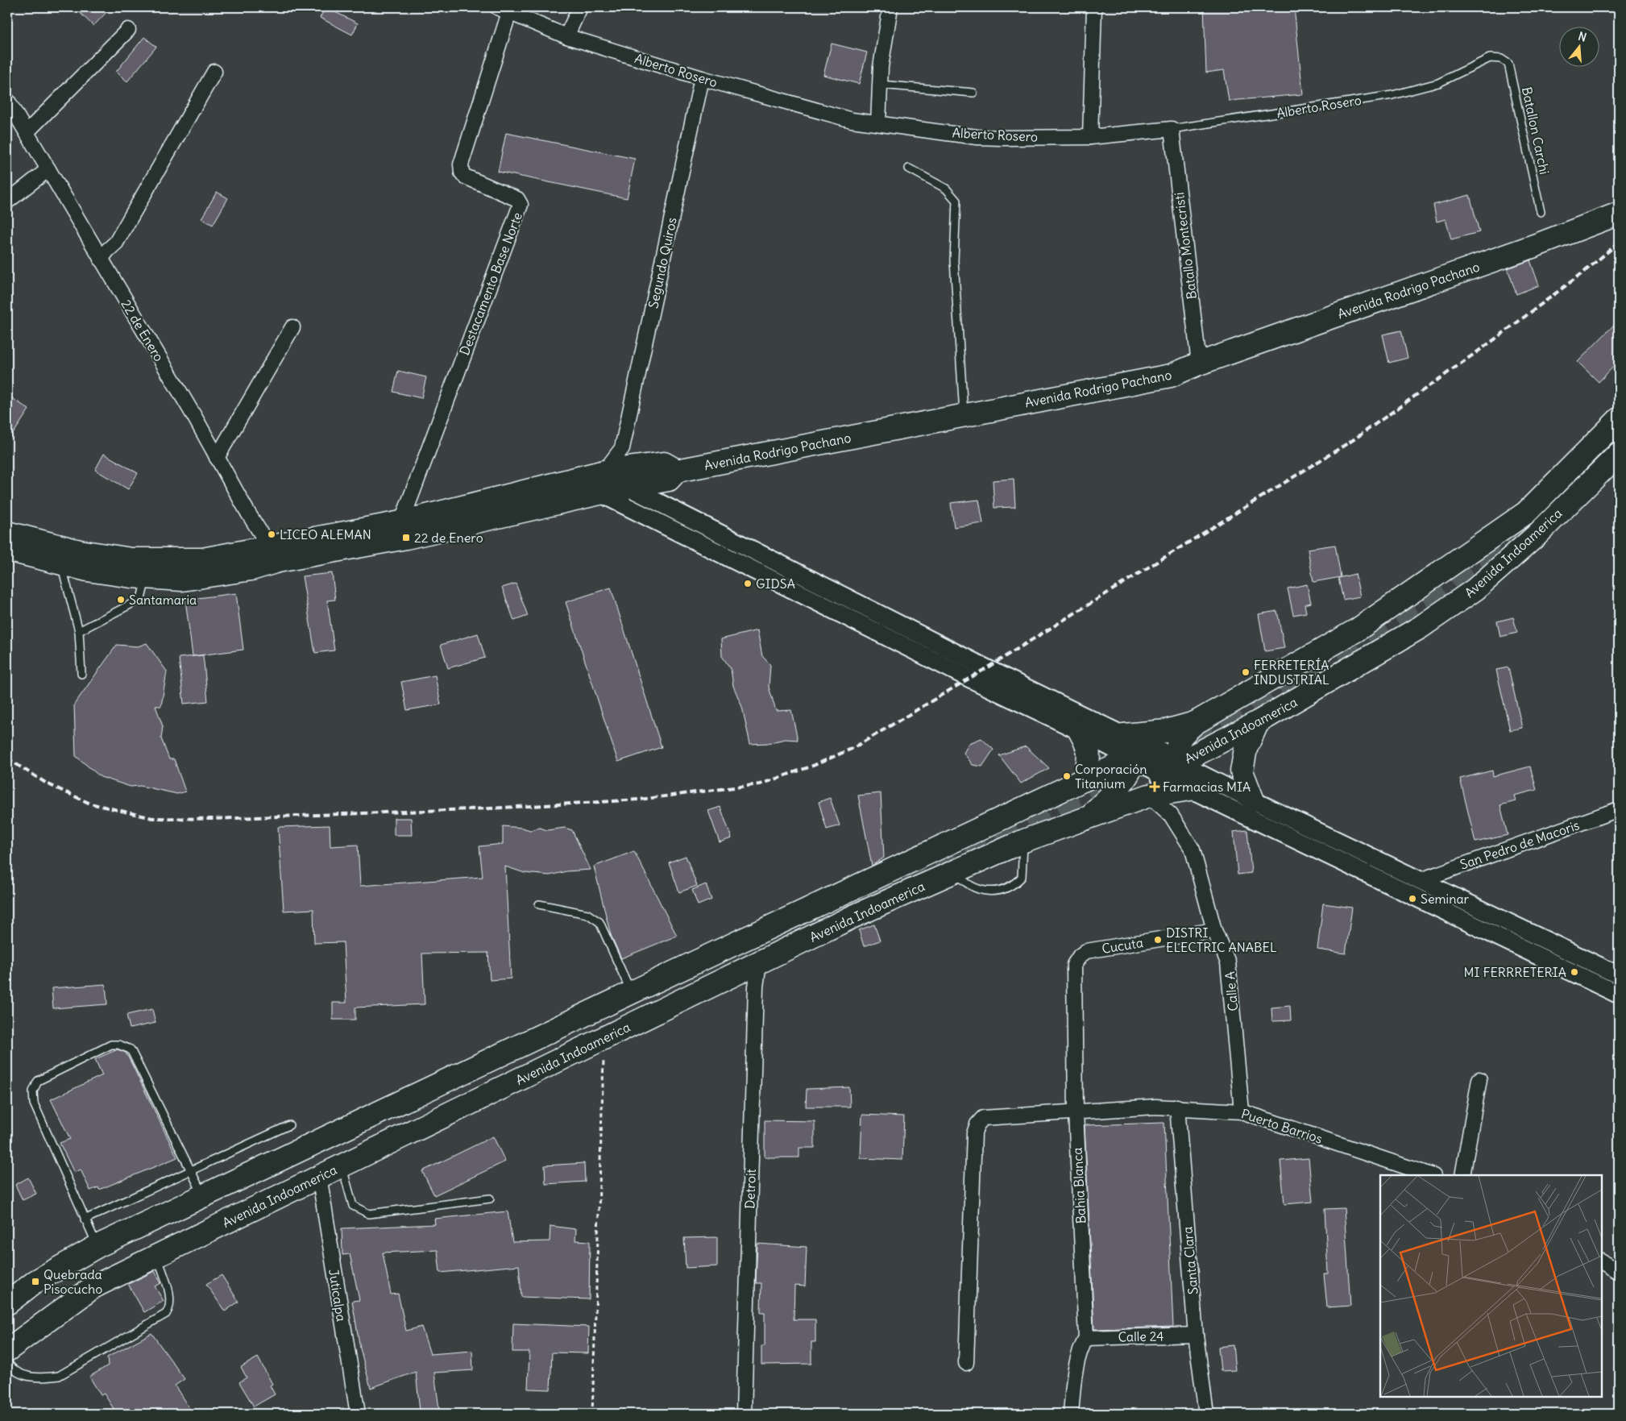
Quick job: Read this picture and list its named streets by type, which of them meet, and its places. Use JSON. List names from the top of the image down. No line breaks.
{"streets":{"main road":["Avenida Rodrigo Pachano","Avenida Indoamerica"],"street":["Alberto Rosero","Batallo Montecristi","Segundo Quiros","Destacamento Base Norte","22 de Enero","San Pedro de Macoris","Cucuta","Calle A","Puerto Barrios","Bahia Blanca","Detroit","Santa Clara","Juticalpa","Calle 24"],"lane":["Batallon Carchi"]},"crossings":[["Alberto Rosero","Batallon Carchi"],["Alberto Rosero","Batallo Montecristi"],["Alberto Rosero","Segundo Quiros"],["Alberto Rosero","Destacamento Base Norte"],["Batallo Montecristi","Avenida Rodrigo Pachano"],["Segundo Quiros","Avenida Rodrigo Pachano"],["Destacamento Base Norte","Avenida Rodrigo Pachano"],["Avenida Rodrigo Pachano","22 de Enero"],["Avenida Indoamerica","Detroit"],["Avenida Indoamerica","Juticalpa"],["Cucuta","Calle A"],["Cucuta","Bahia Blanca"],["Calle A","Puerto Barrios"],["Puerto Barrios","Bahia Blanca"],["Puerto Barrios","Santa Clara"],["Bahia Blanca","Calle 24"],["Santa Clara","Calle 24"]],"places":{"other":["LICEO ALEMAN","GIDSA","Santamaria","FERRETERÍA INDUSTRIAL","Corporación Titanium","Seminar","DISTRI ELECTRIC ANABEL","MI FERRRETERIA"],"transit":["22 de Enero","Quebrada Pisocucho"],"health":["Farmacias MIA"]},"north":"top"}
